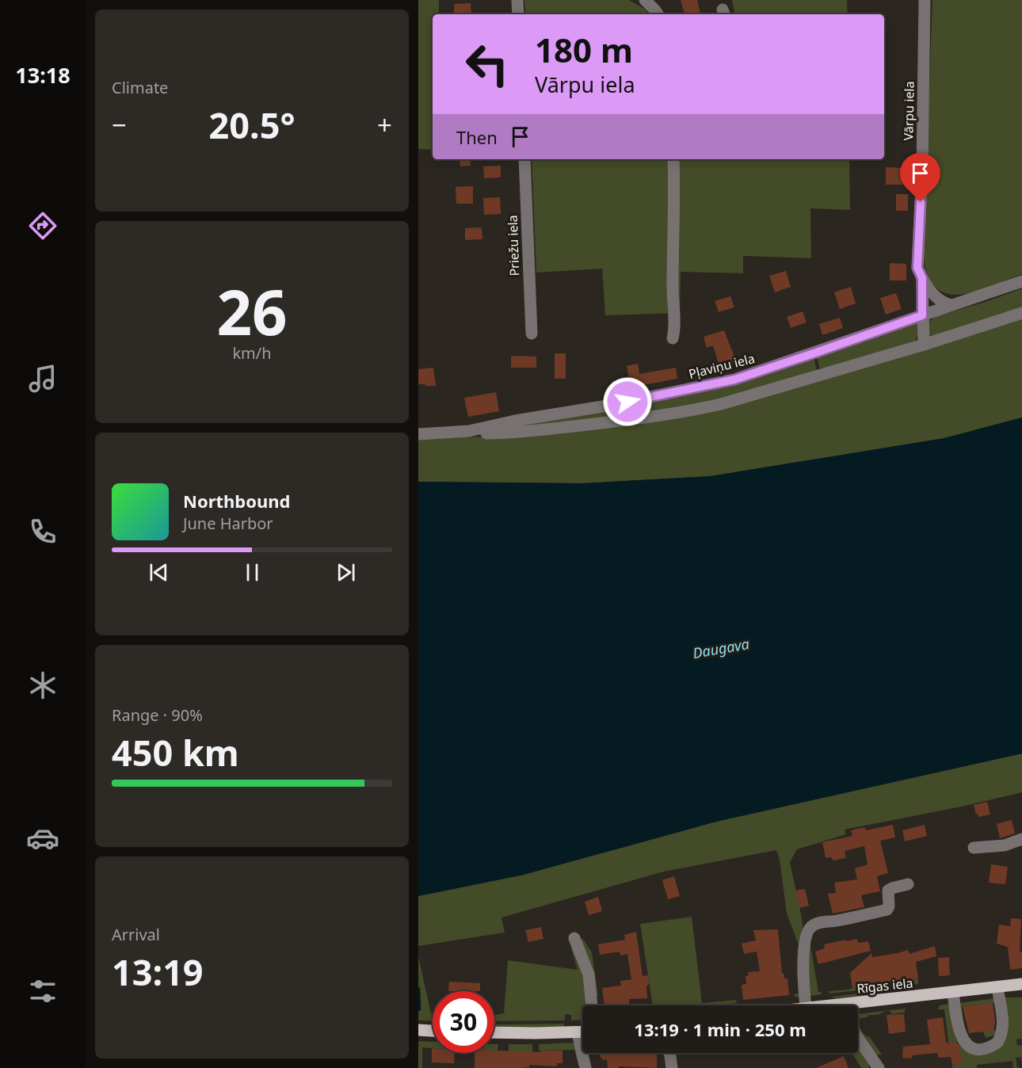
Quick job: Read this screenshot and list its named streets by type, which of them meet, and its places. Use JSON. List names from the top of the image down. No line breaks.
{"streets":{"main road":["Rīgas iela"],"street":["Vārpu iela","Priežu iela","Pļaviņu iela"]},"crossings":[["Vārpu iela","Pļaviņu iela"]],"water":["Daugava"],"page":{"tabs":"13:18","tile":["Climate",["26","km/h"],["Range · 90%","450 km"],["Arrival","13:19"]],"turn":["180 m","Vārpu iela"],"heat":["−","20.5°","+"],"then":"Then","song":["Northbound","June Harbor"],"limit":"30","trip":"13:19 · 1 min · 250 m"}}
